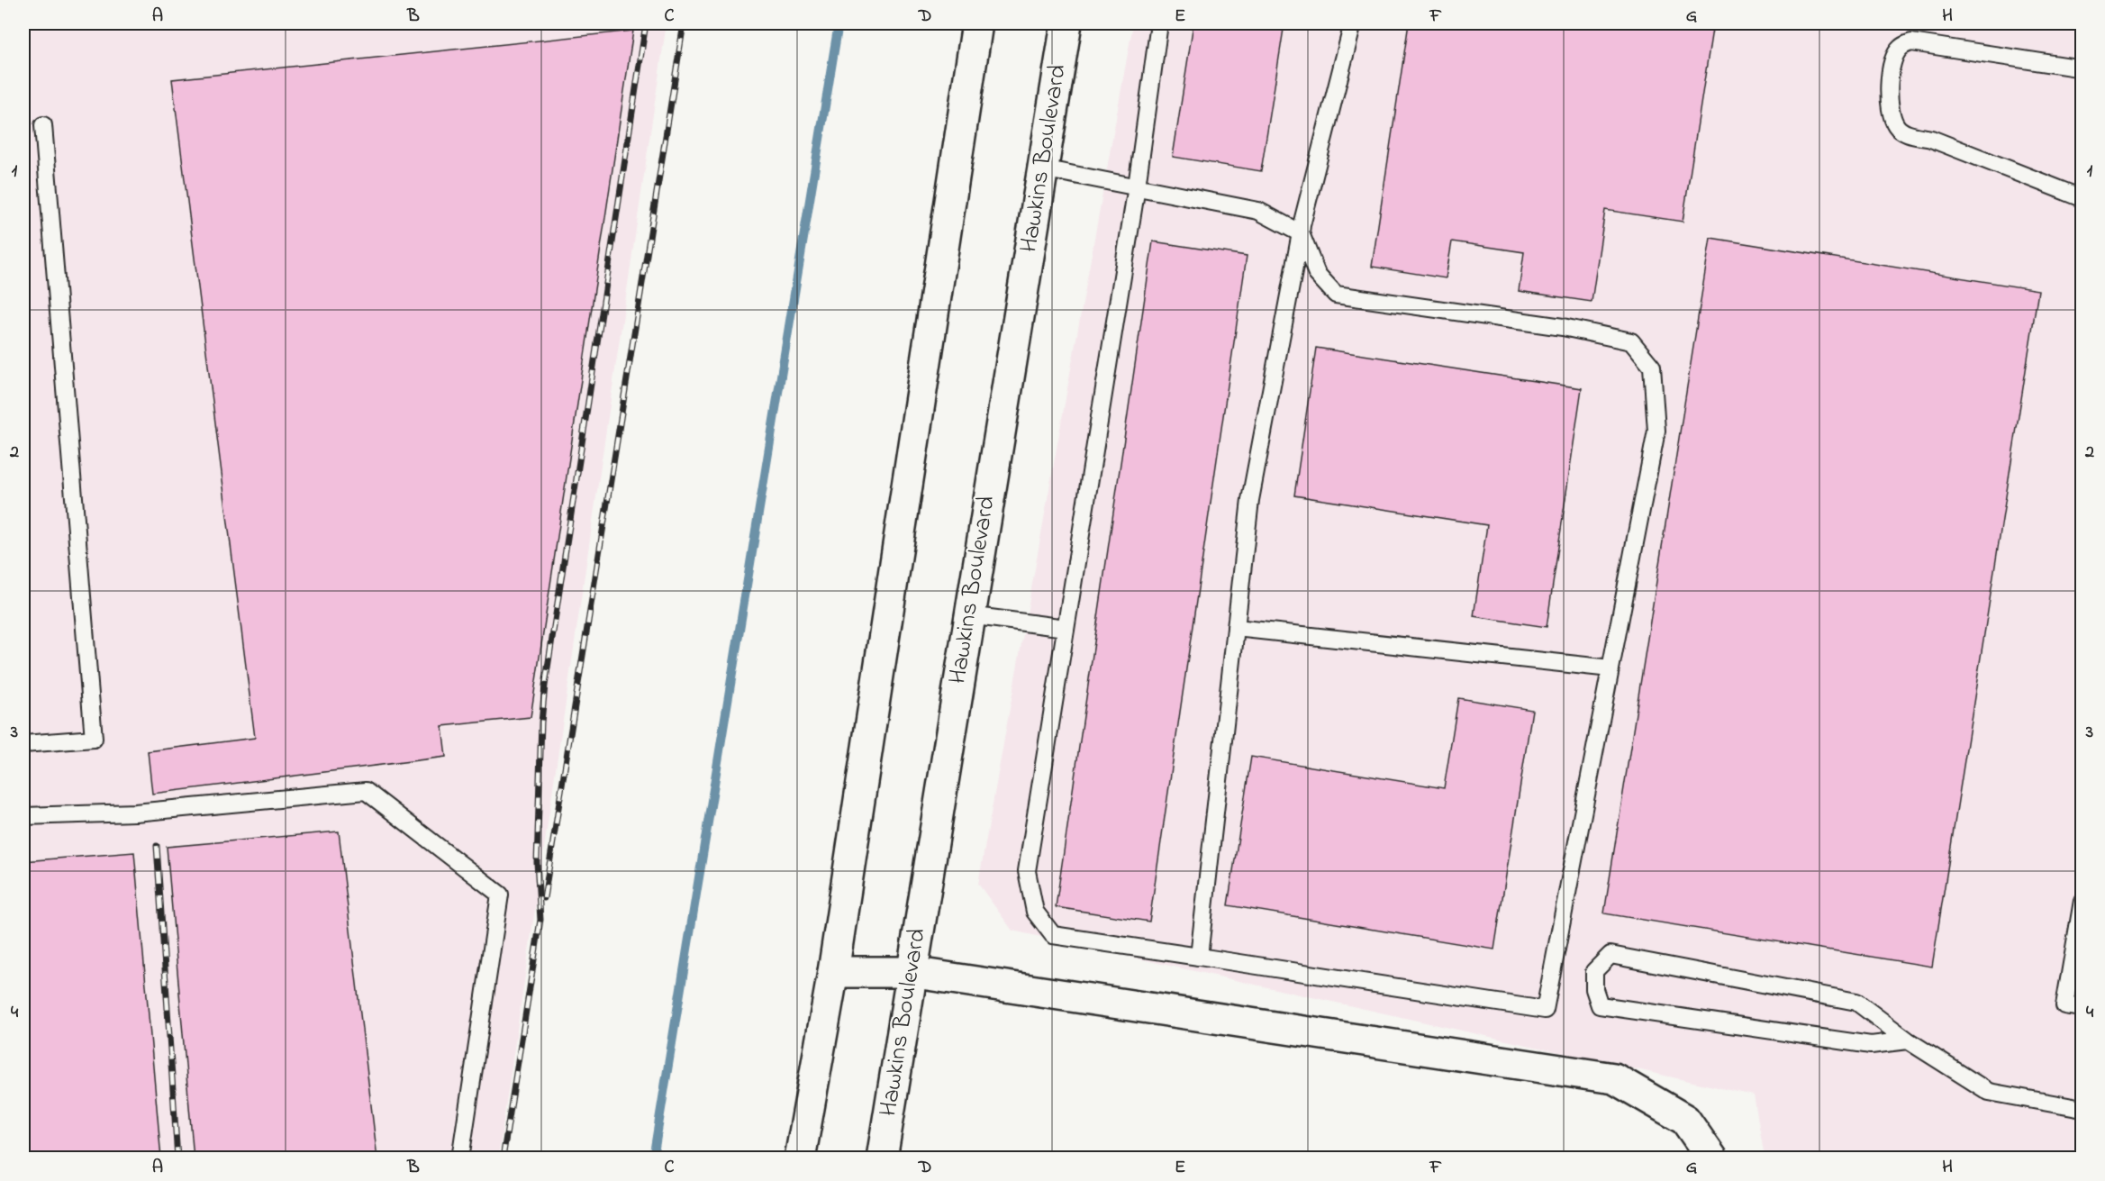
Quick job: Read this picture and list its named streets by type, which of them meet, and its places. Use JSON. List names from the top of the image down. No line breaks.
{"streets":{"main road":["Hawkins Boulevard"]},"grid":{"columns":["A","B","C","D","E","F","G","H"],"rows":["1","2","3","4"]}}
